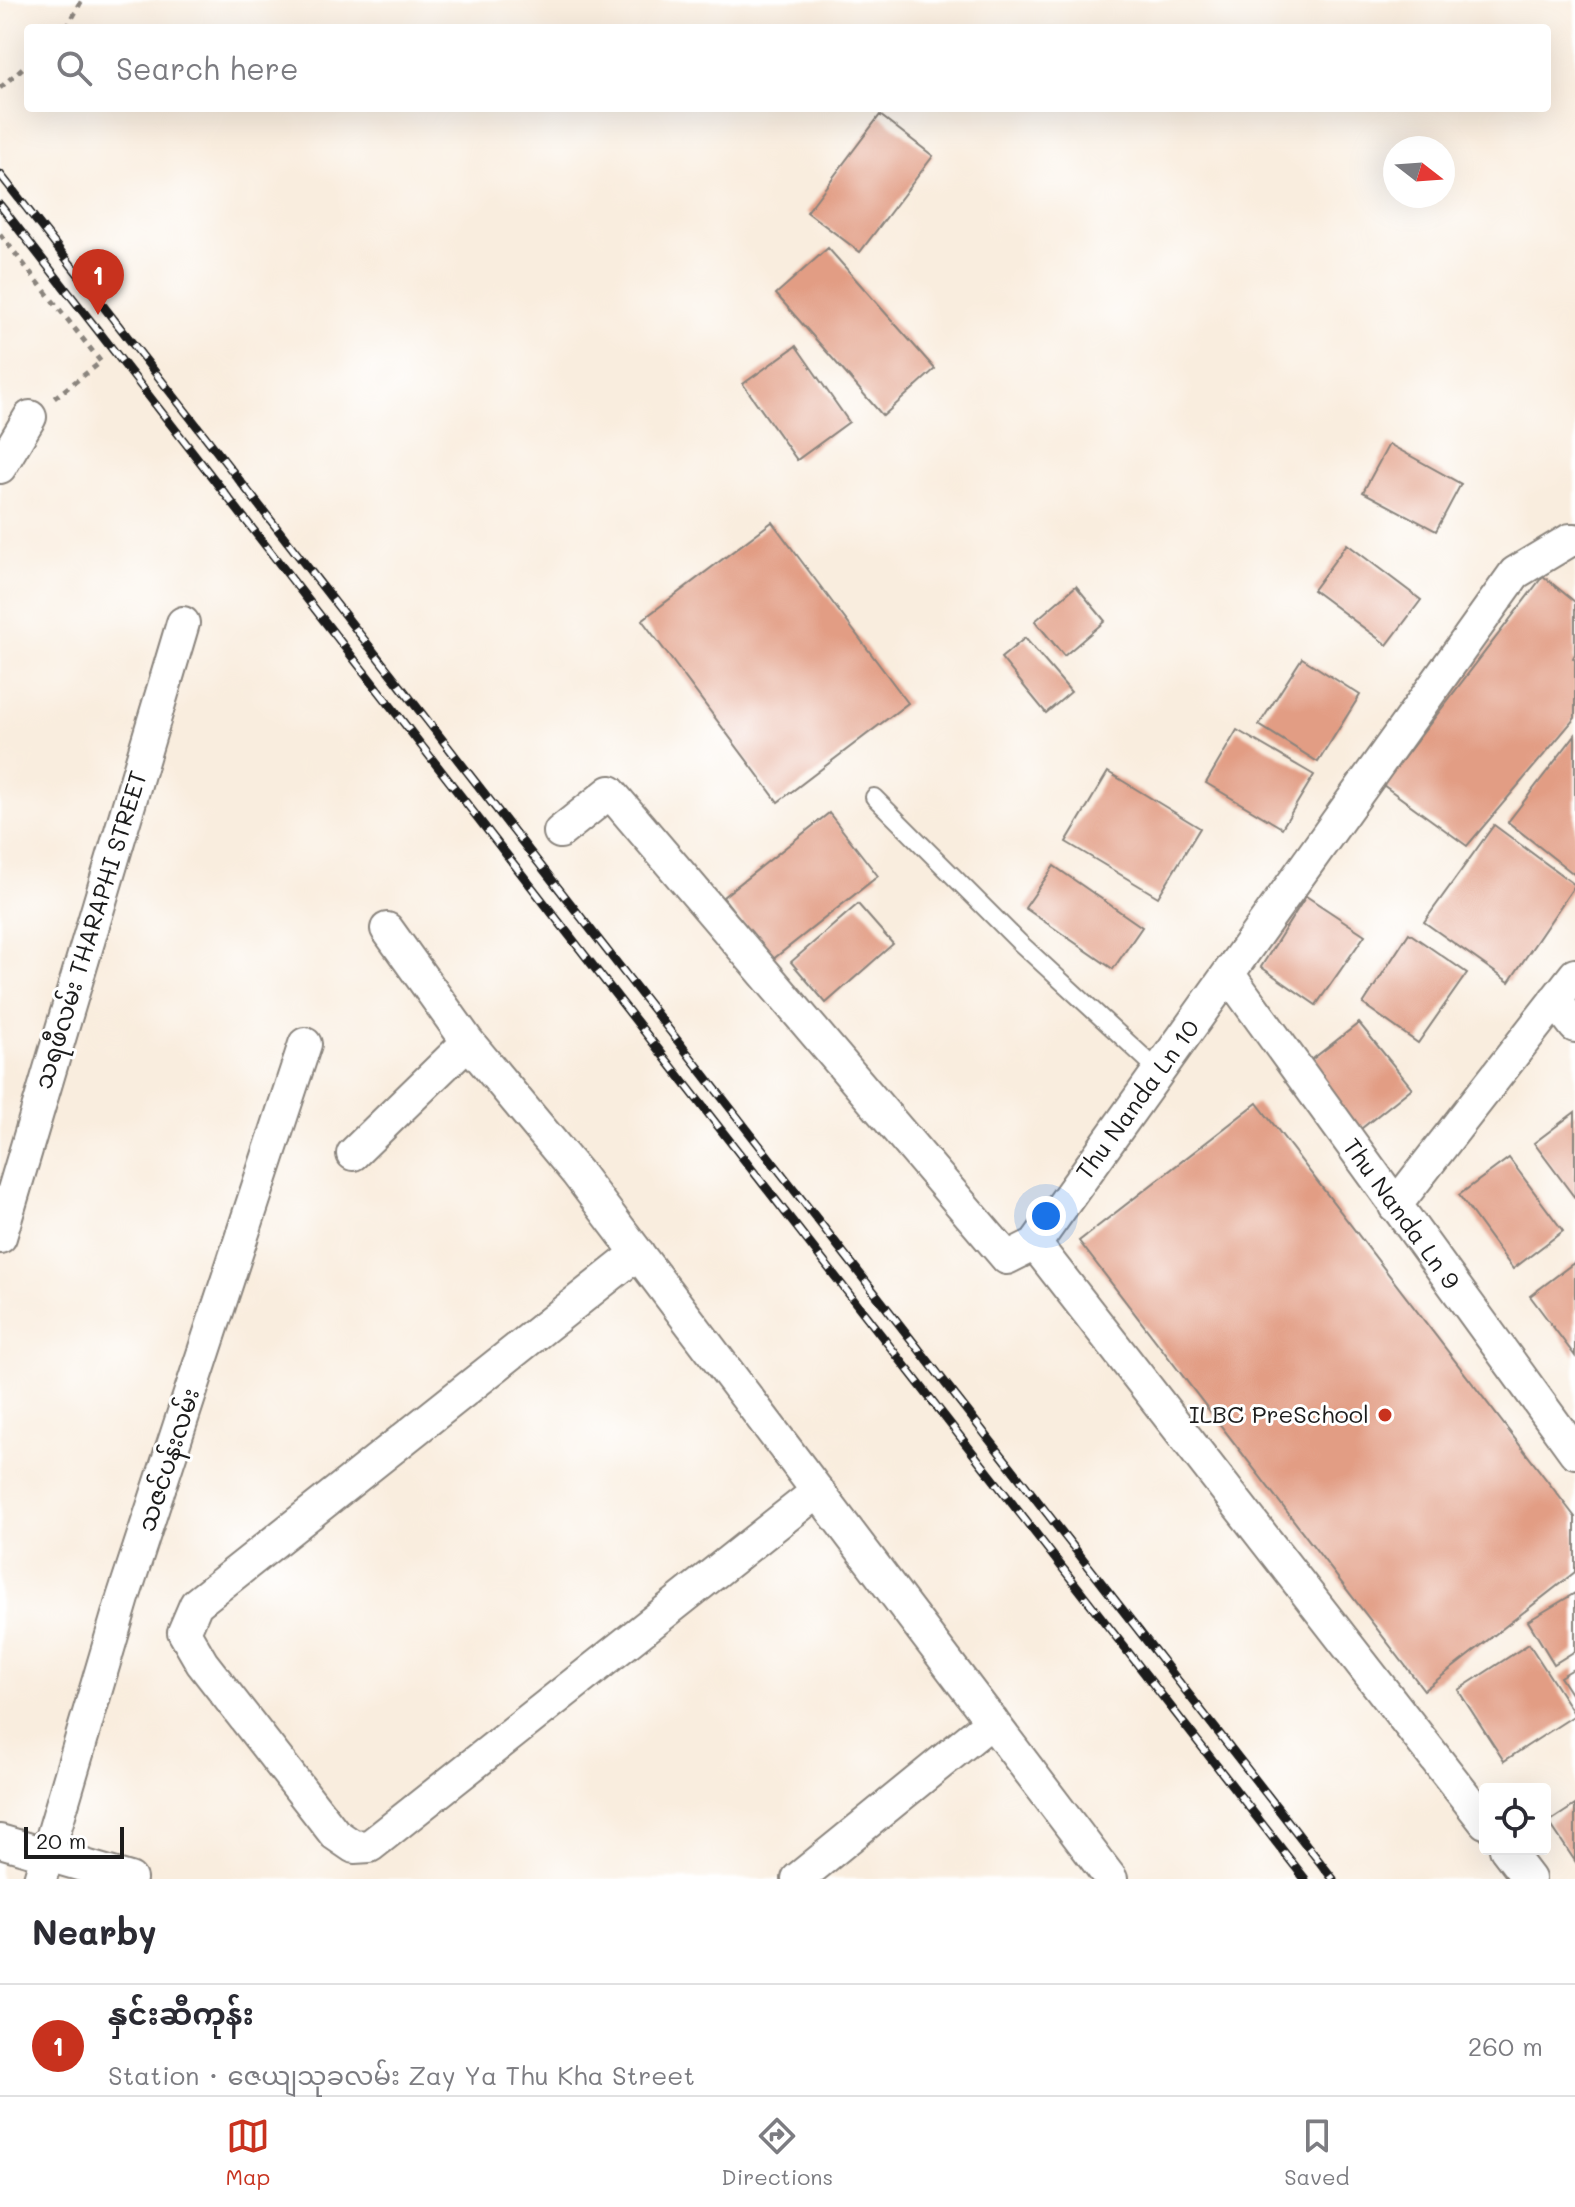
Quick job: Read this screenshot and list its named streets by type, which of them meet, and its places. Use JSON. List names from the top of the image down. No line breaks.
{"streets":{"street":["သရဖီလမ်း THARAPHI STREET","Thu Nanda Ln 10","Thu Nanda Ln 9","သဇင်ပန်းလမ်း"]},"crossings":[["Thu Nanda Ln 10","Thu Nanda Ln 9"]],"places":["ILBC PreSchool"],"scale_bar":"20 m","north":"right","page":{"search":"Search here","pins":"1","scale":"20 m","heading":"Nearby","list":[{"mark":"1","name":"နှင်းဆီကုန်း","note":"Station · ဇေယျသုခလမ်း Zay Ya Thu Kha Street","value":"260 m"}],"nav":["Map","Directions","Saved"]}}
